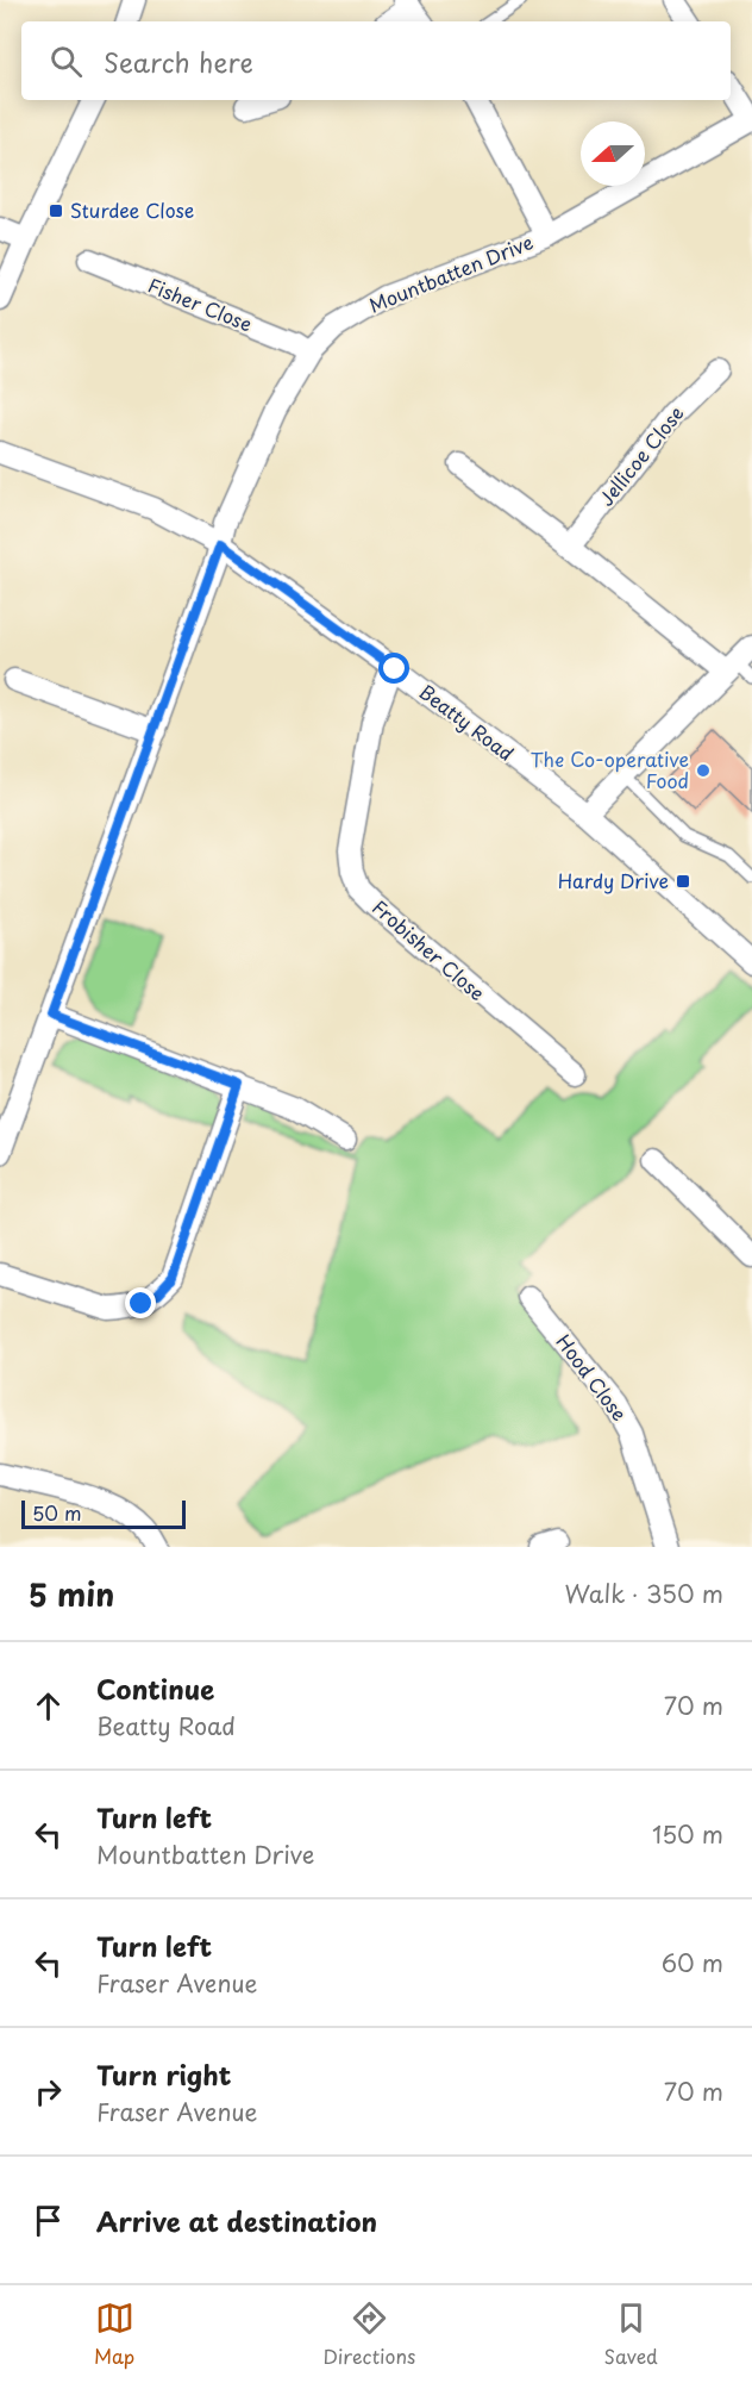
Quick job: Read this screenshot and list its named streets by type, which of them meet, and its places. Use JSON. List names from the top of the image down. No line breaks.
{"streets":{"street":["Mountbatten Drive","Fisher Close","Jellicoe Close","Beatty Road","Frobisher Close","Hood Close"]},"crossings":[["Mountbatten Drive","Fisher Close"],["Mountbatten Drive","Beatty Road"],["Beatty Road","Frobisher Close"]],"places":{"transit":["Sturdee Close","Hardy Drive"],"other":["The Co-operative Food"]},"scale_bar":"50 m","north":"left","page":{"search":"Search here","scale":"50 m","heading":["5 min","Walk · 350 m"],"list":[["Continue","Beatty Road","70 m"],["Turn left","Mountbatten Drive","150 m"],["Turn left","Fraser Avenue","60 m"],["Turn right","Fraser Avenue","70 m"],"Arrive at destination"],"nav":["Map","Directions","Saved"]}}
